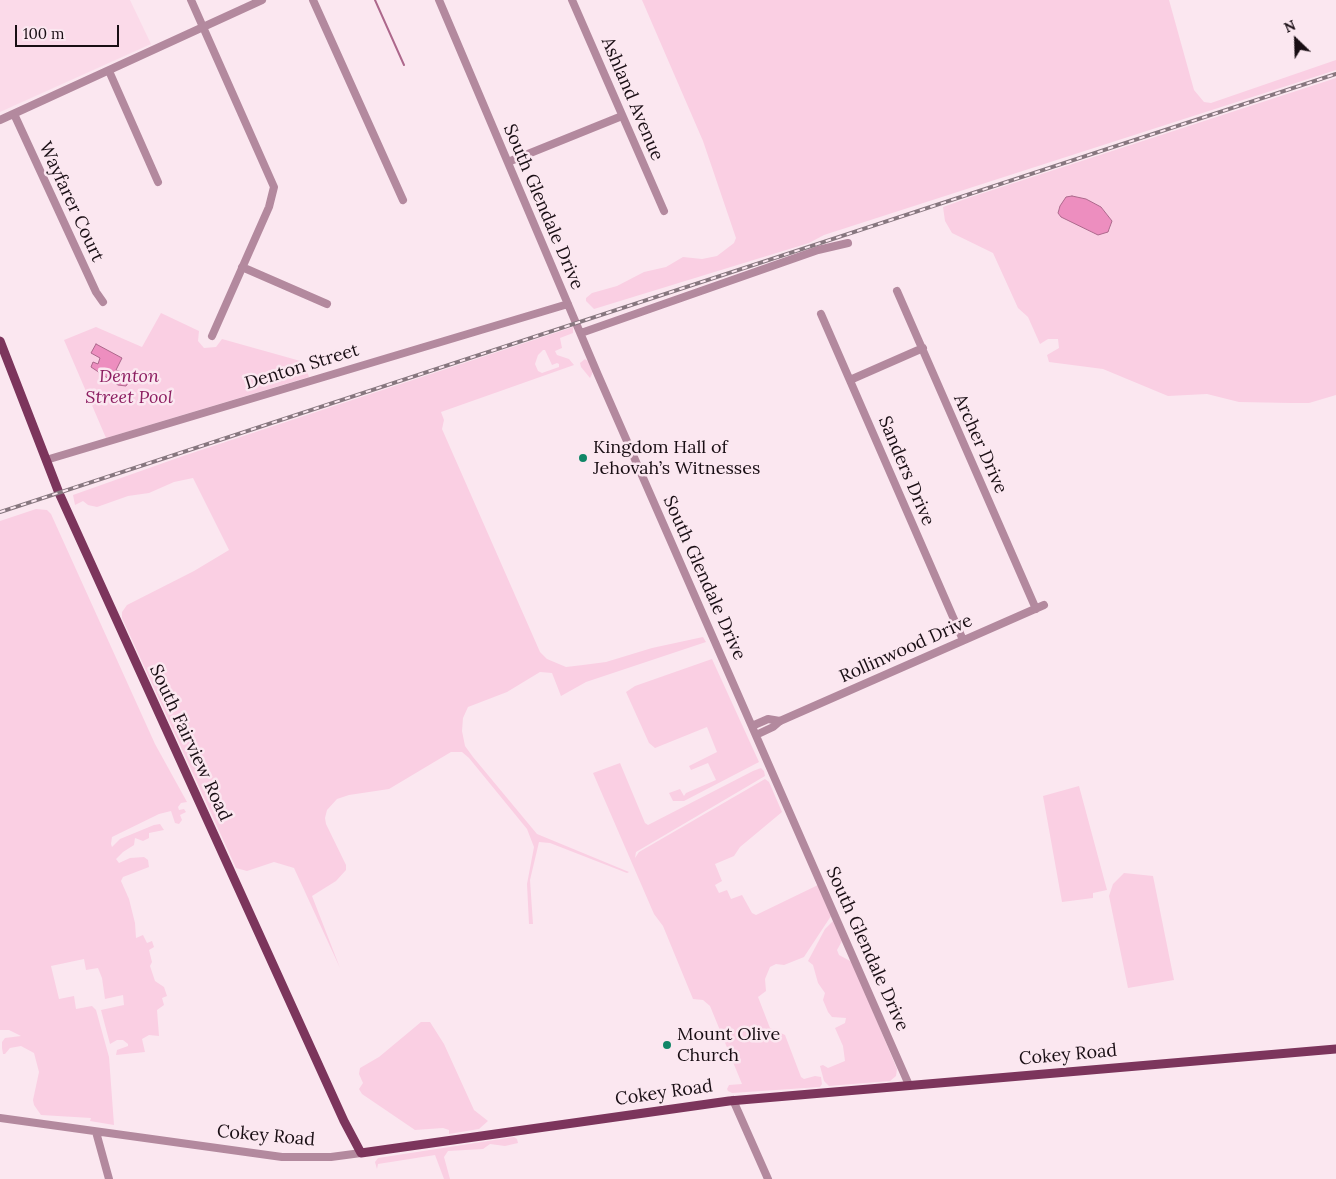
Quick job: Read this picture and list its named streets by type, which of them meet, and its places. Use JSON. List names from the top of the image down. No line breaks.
{"streets":{"main road":["South Fairview Road","Cokey Road"],"street":["Ashland Avenue","Wayfarer Court","South Glendale Drive","Denton Street","Archer Drive","Sanders Drive","Rollinwood Drive"]},"crossings":[["South Glendale Drive","Denton Street"],["South Glendale Drive","Rollinwood Drive"],["South Glendale Drive","Cokey Road"],["Denton Street","South Fairview Road"],["Archer Drive","Rollinwood Drive"],["Sanders Drive","Rollinwood Drive"],["South Fairview Road","Cokey Road"]],"parks":["Denton Street Pool"],"places":["Kingdom Hall of Jehovah’s Witnesses","Mount Olive Church"],"scale_bar":"100 m","north":"top left"}
